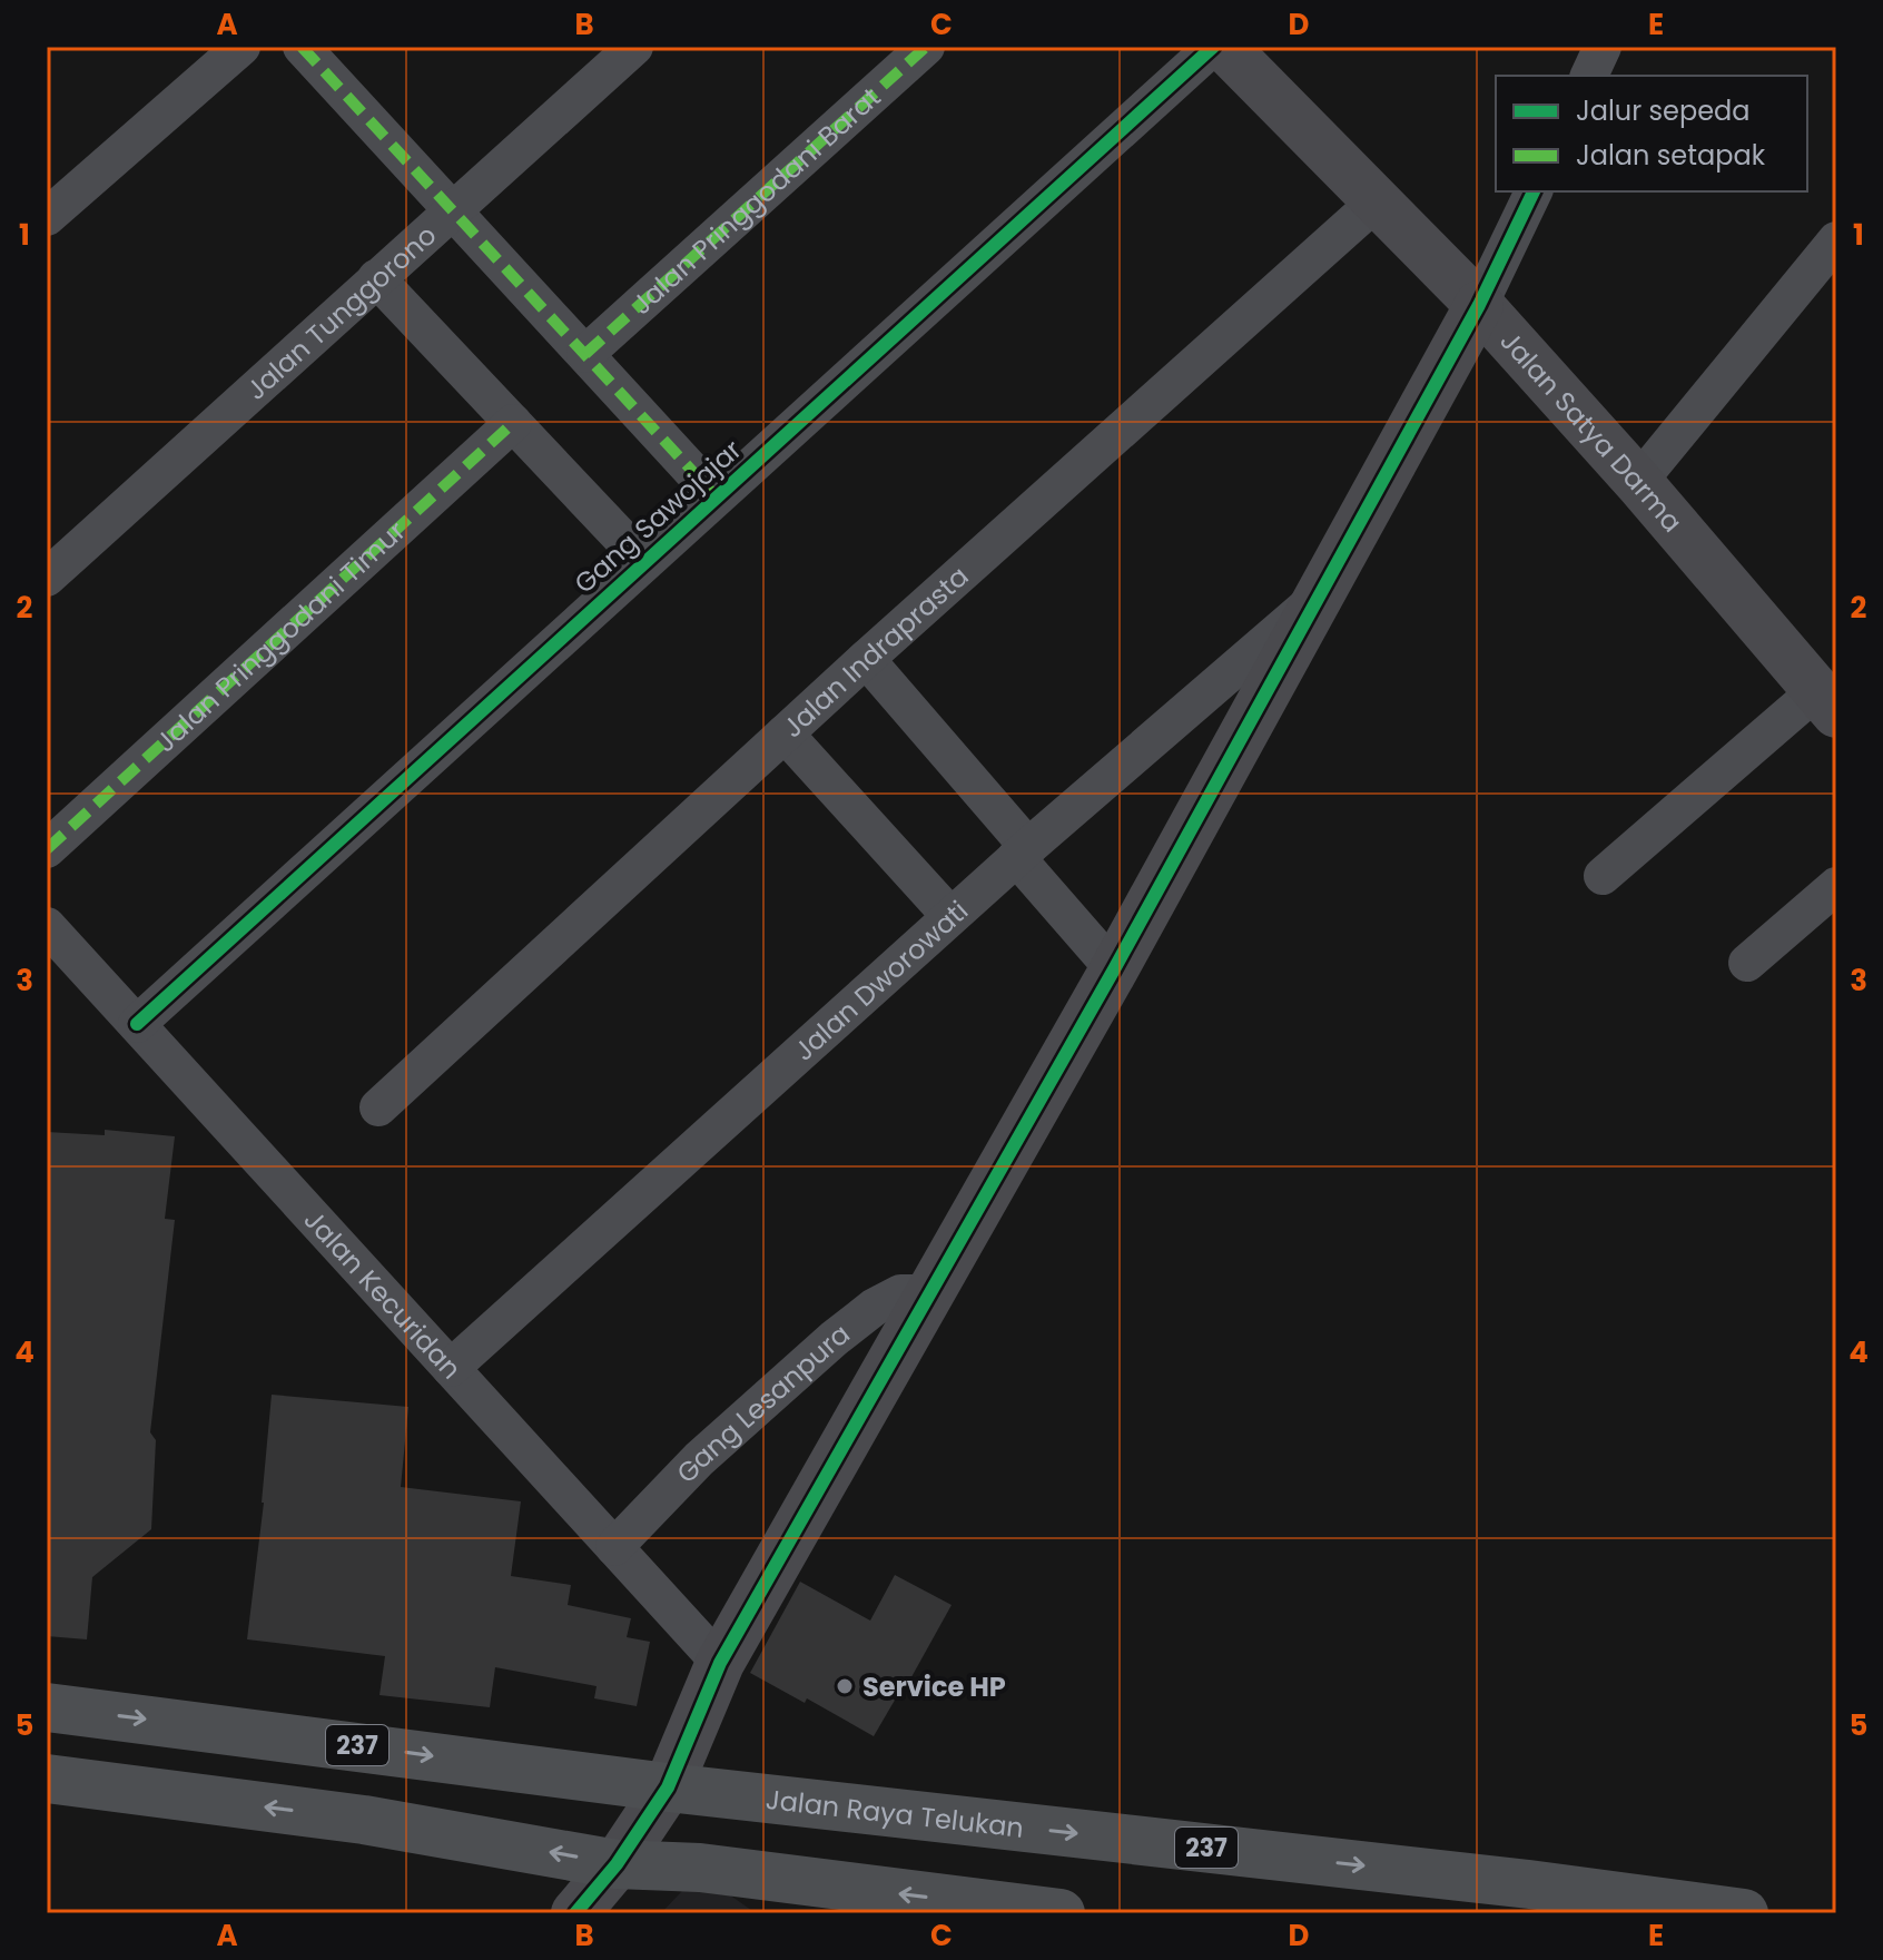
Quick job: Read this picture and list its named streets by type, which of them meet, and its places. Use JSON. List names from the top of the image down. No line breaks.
{"streets":{"main road":["237","Jalan Raya Telukan"],"street":["Jalan Pringgodani Barat","Jalan Tunggorono","Jalan Satya Darma","Gang Sawojajar","Jalan Pringgodani Timur","Jalan Indraprasta","Jalan Dworowati","Jalan Kecuridan","Gang Lesanpura"]},"crossings":[["Jalan Satya Darma","Jalan Indraprasta"],["Gang Sawojajar","Jalan Kecuridan"],["Jalan Dworowati","Jalan Kecuridan"],["Jalan Kecuridan","Gang Lesanpura"]],"places":["Service HP"],"legend":["Jalur sepeda","Jalan setapak"],"grid":{"columns":["A","B","C","D","E"],"rows":["1","2","3","4","5"]}}
